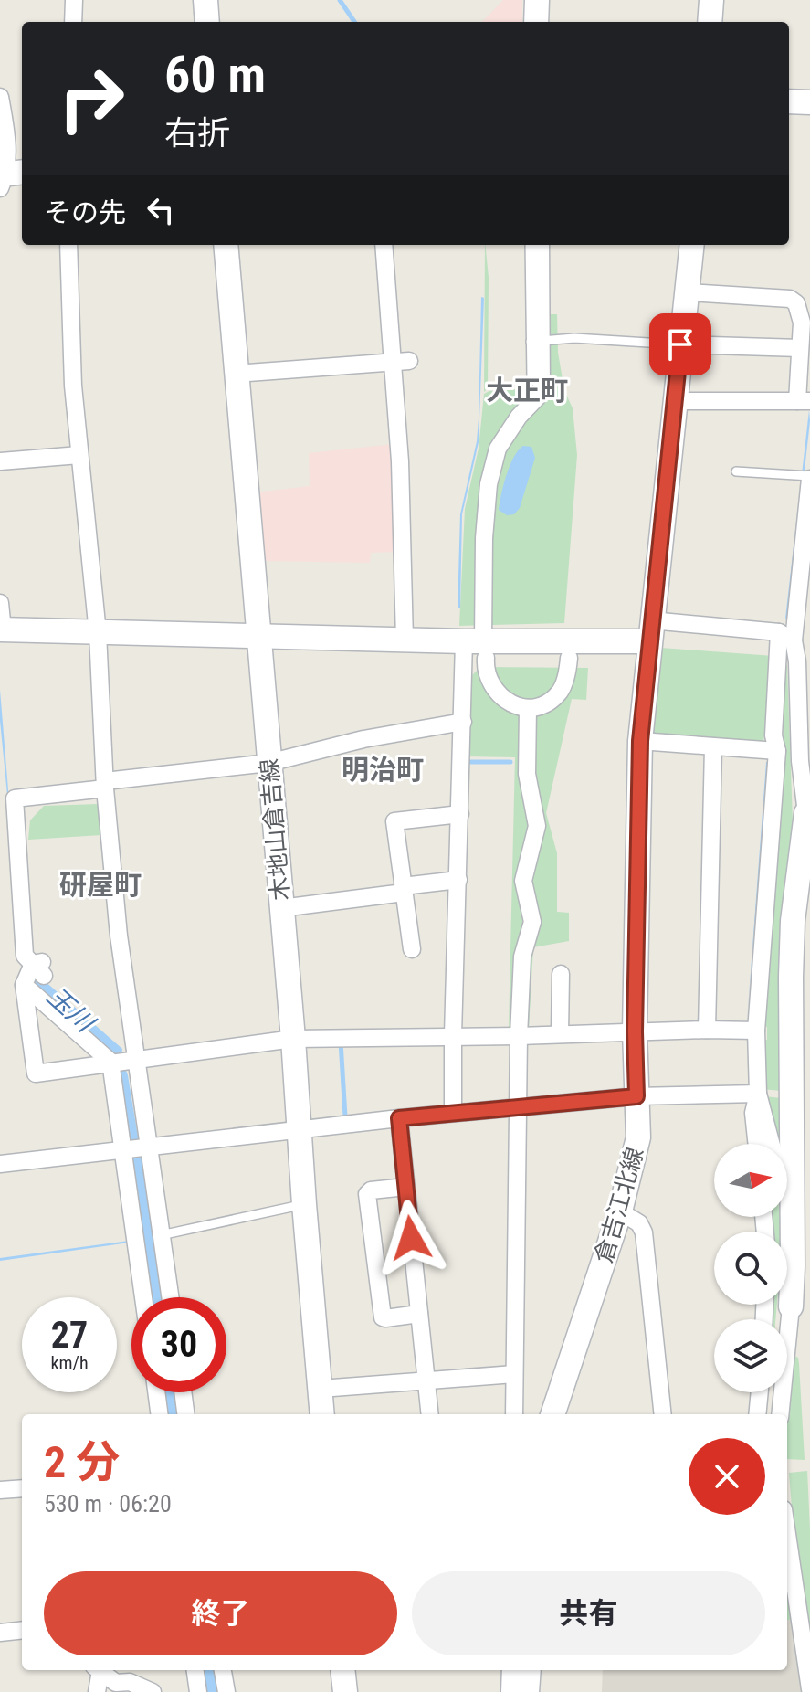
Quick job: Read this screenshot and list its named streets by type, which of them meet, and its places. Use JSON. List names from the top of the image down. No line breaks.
{"streets":{"main road":["木地山倉吉線","倉吉江北線"]},"districts":["大正町","明治町","研屋町"],"water":["玉川"],"north":"right","page":{"turn":["60 m","右折"],"then":"その先","speed":"27 km/h","limit":"30","heading":["2 分","530 m · 06:20"],"buttons":["終了","共有"]}}
